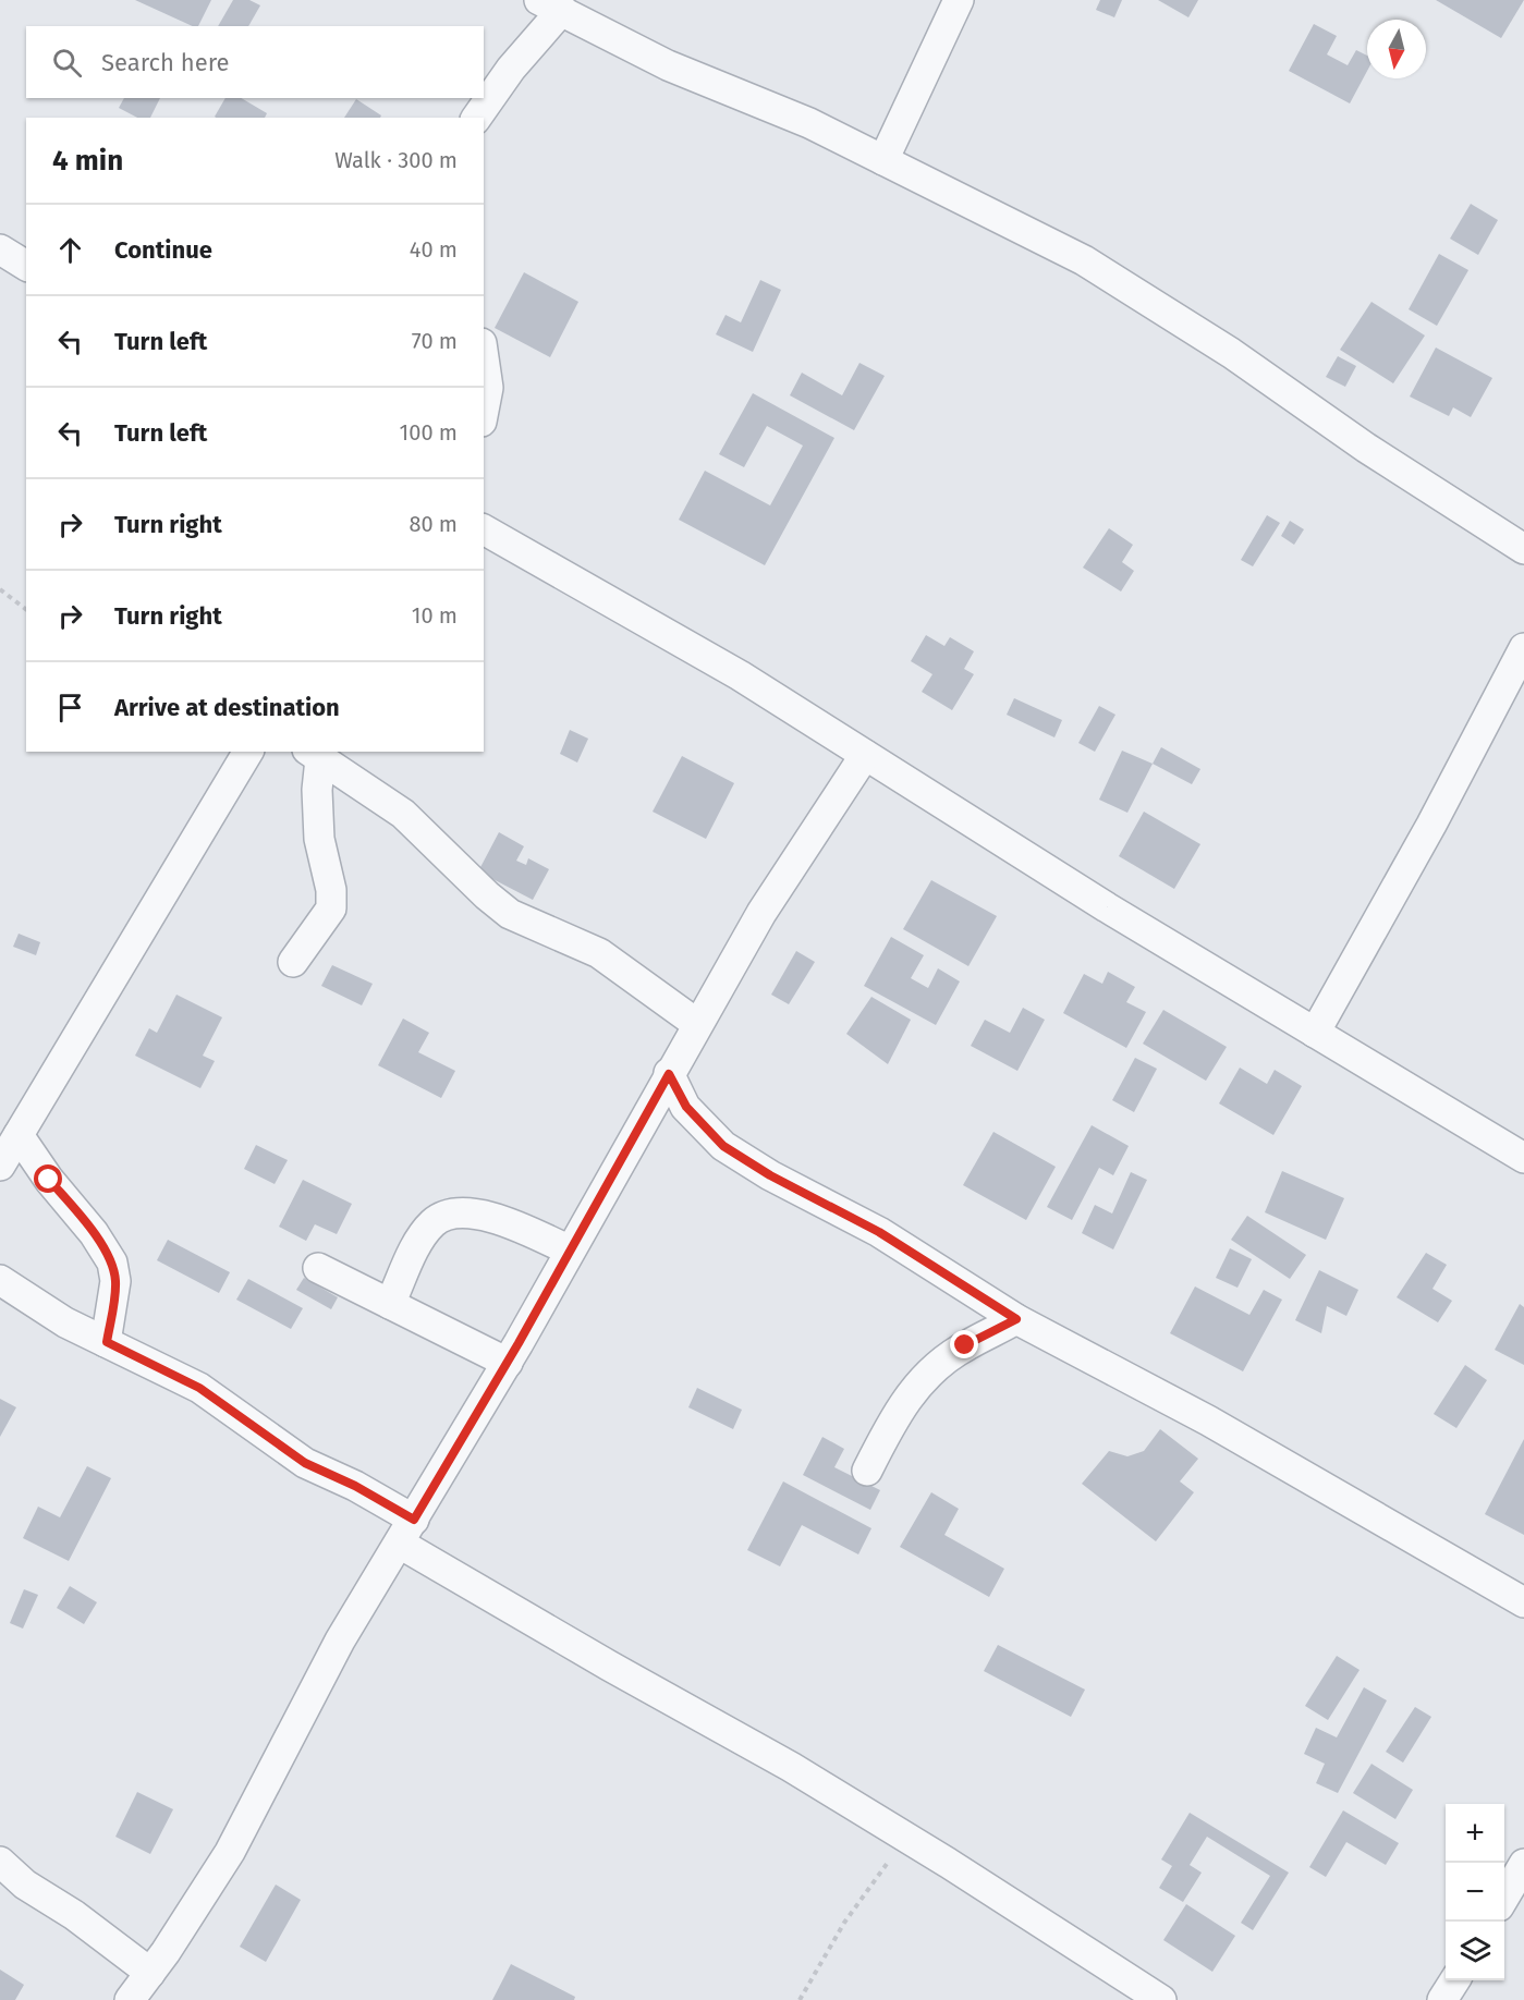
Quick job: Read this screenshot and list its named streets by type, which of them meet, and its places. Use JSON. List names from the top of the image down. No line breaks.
{"north":"bottom","page":{"search":"Search here","heading":["4 min","Walk · 300 m"],"list":[["Continue","40 m"],["Turn left","70 m"],["Turn left","100 m"],["Turn right","80 m"],["Turn right","10 m"],"Arrive at destination"],"map_buttons":["+","−"]}}
